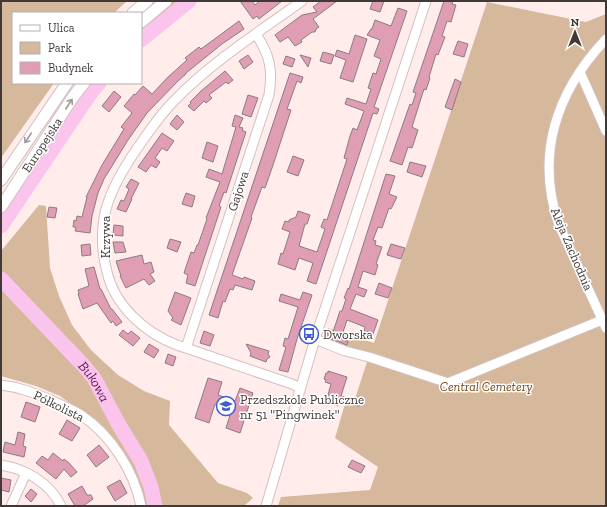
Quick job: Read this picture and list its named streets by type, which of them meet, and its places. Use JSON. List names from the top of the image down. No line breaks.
{"streets":{"main road":["Europejska"],"street":["Gajowa","Krzywa","Aleja Zachodnia","Półkolista"]},"crossings":[["Gajowa","Krzywa"]],"water":["Bukowa"],"parks":["Central Cemetery"],"places":{"bus stop":["Dworska"],"school or university":["Przedszkole Publiczne nr 51 \"Pingwinek\""]},"legend":["Ulica","Park","Budynek"],"north":"top"}
